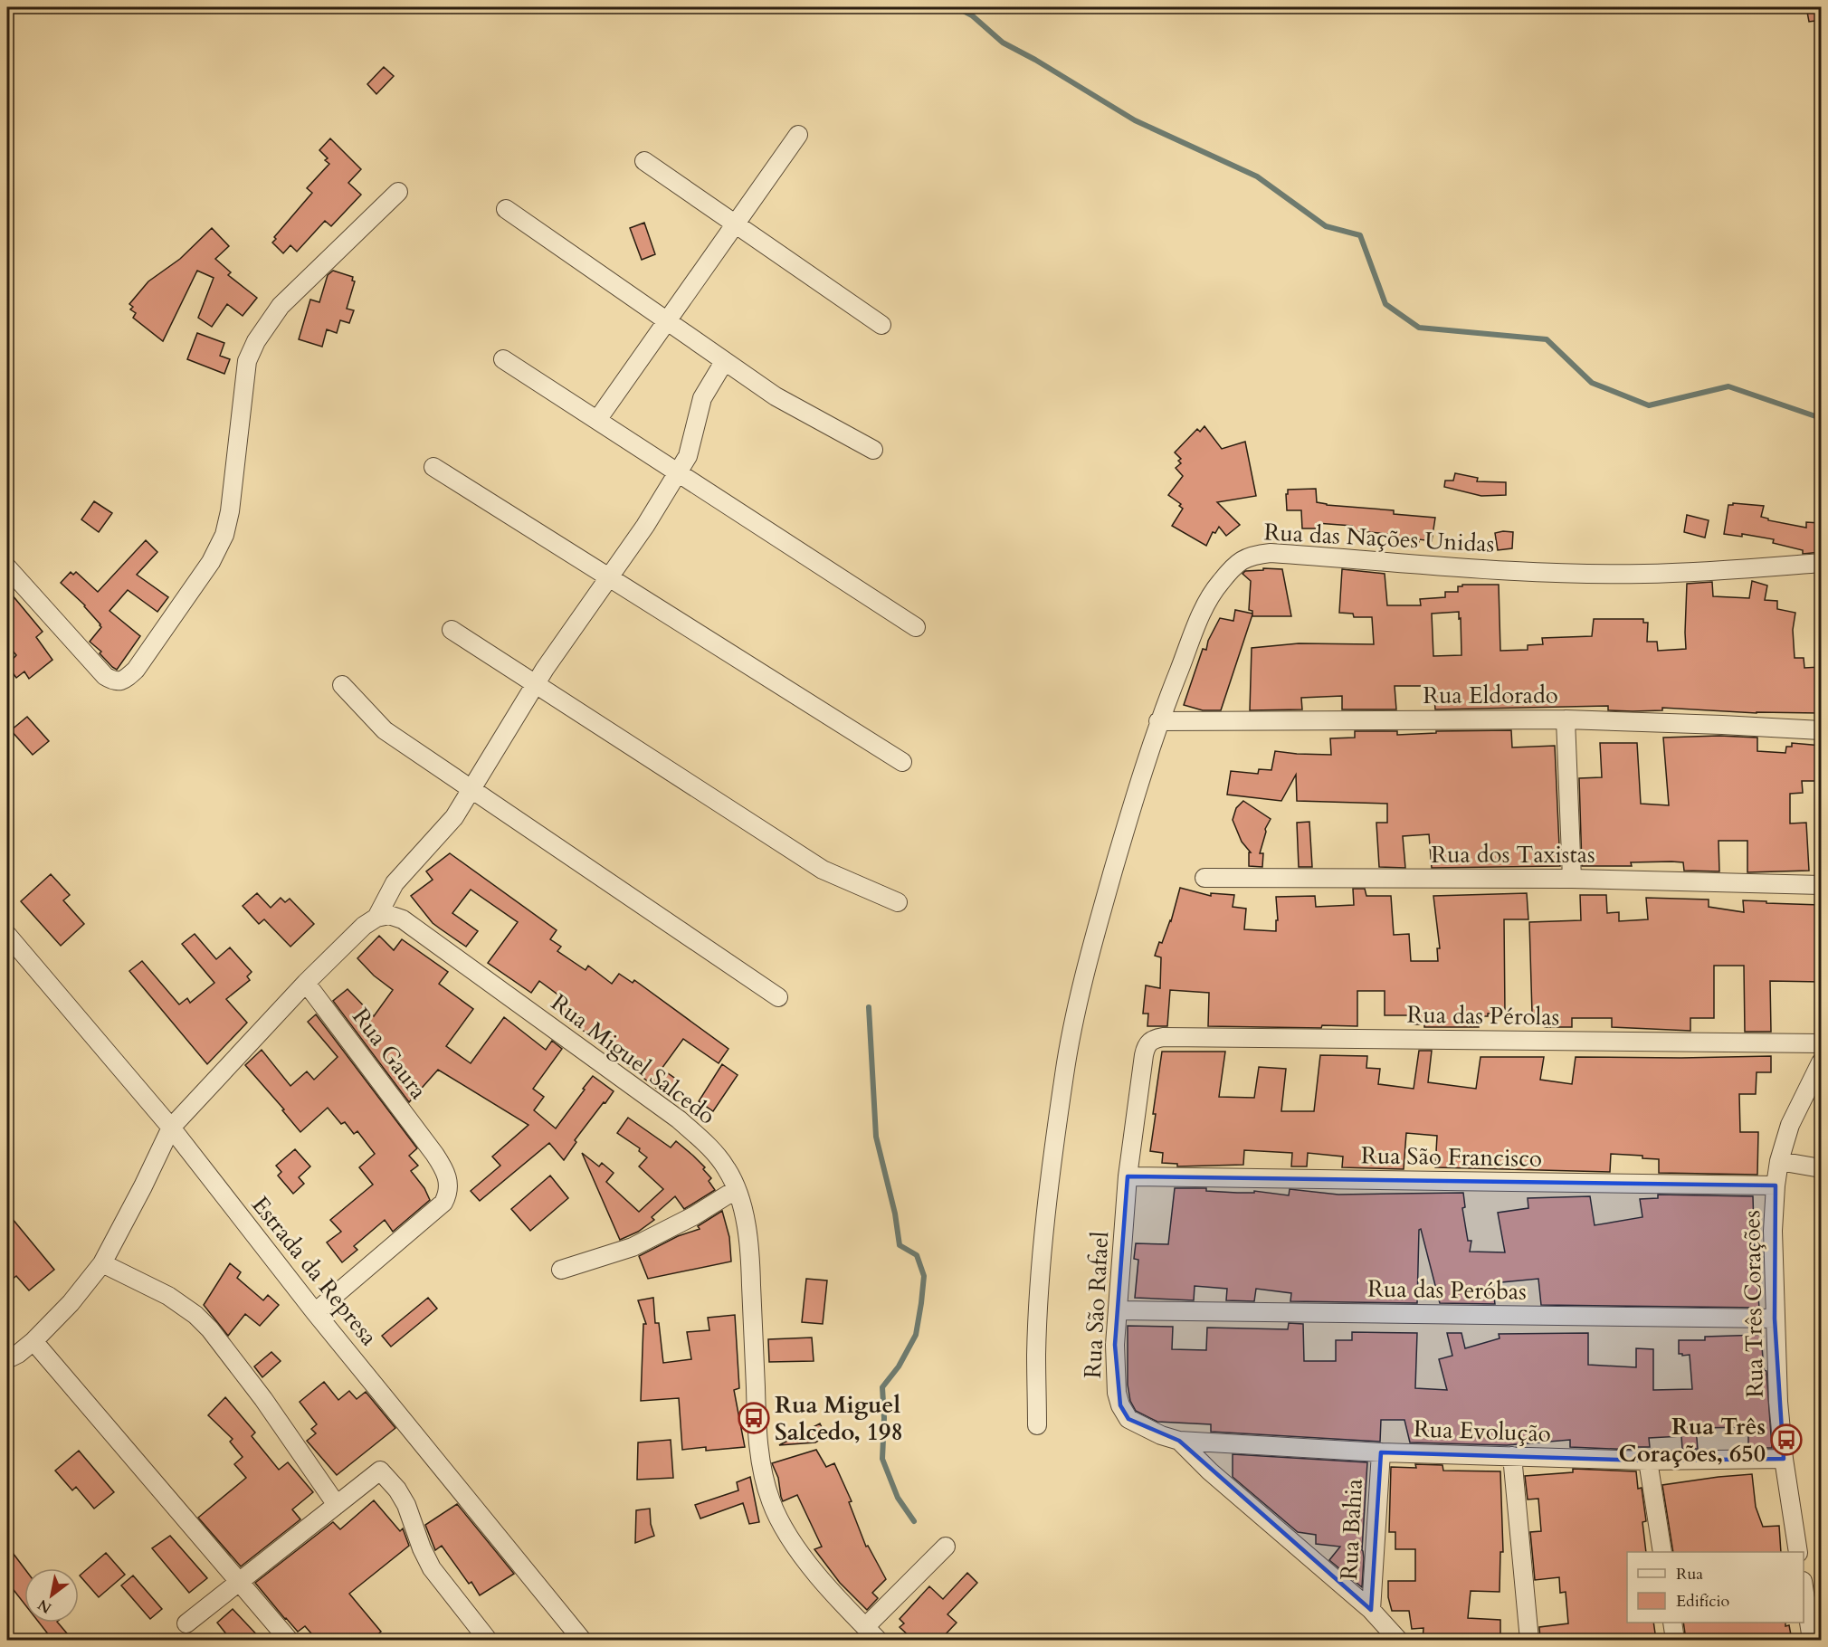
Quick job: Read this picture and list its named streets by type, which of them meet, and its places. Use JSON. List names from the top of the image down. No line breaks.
{"streets":{"street":["Rua das Nações Unidas","Rua Eldorado","Rua dos Taxistas","Rua das Pérolas","Rua Gaura","Rua Miguel Salcedo","Rua São Francisco","Estrada da Represa","Rua das Peróbas","Rua Três Corações","Rua São Rafael","Rua Evolução","Rua Bahia"]},"crossings":[["Rua das Nações Unidas","Rua Eldorado"],["Rua das Pérolas","Rua São Rafael"],["Rua Gaura","Estrada da Represa"],["Rua São Francisco","Rua Três Corações"],["Rua São Francisco","Rua São Rafael"],["Rua das Peróbas","Rua Três Corações"],["Rua das Peróbas","Rua São Rafael"],["Rua Três Corações","Rua Evolução"],["Rua São Rafael","Rua Evolução"],["Rua São Rafael","Rua Bahia"],["Rua Evolução","Rua Bahia"]],"places":{"bus stop":["Rua Miguel Salcedo, 198","Rua Três Corações, 650"]},"legend":["Rua","Edifício"],"north":"bottom left"}
